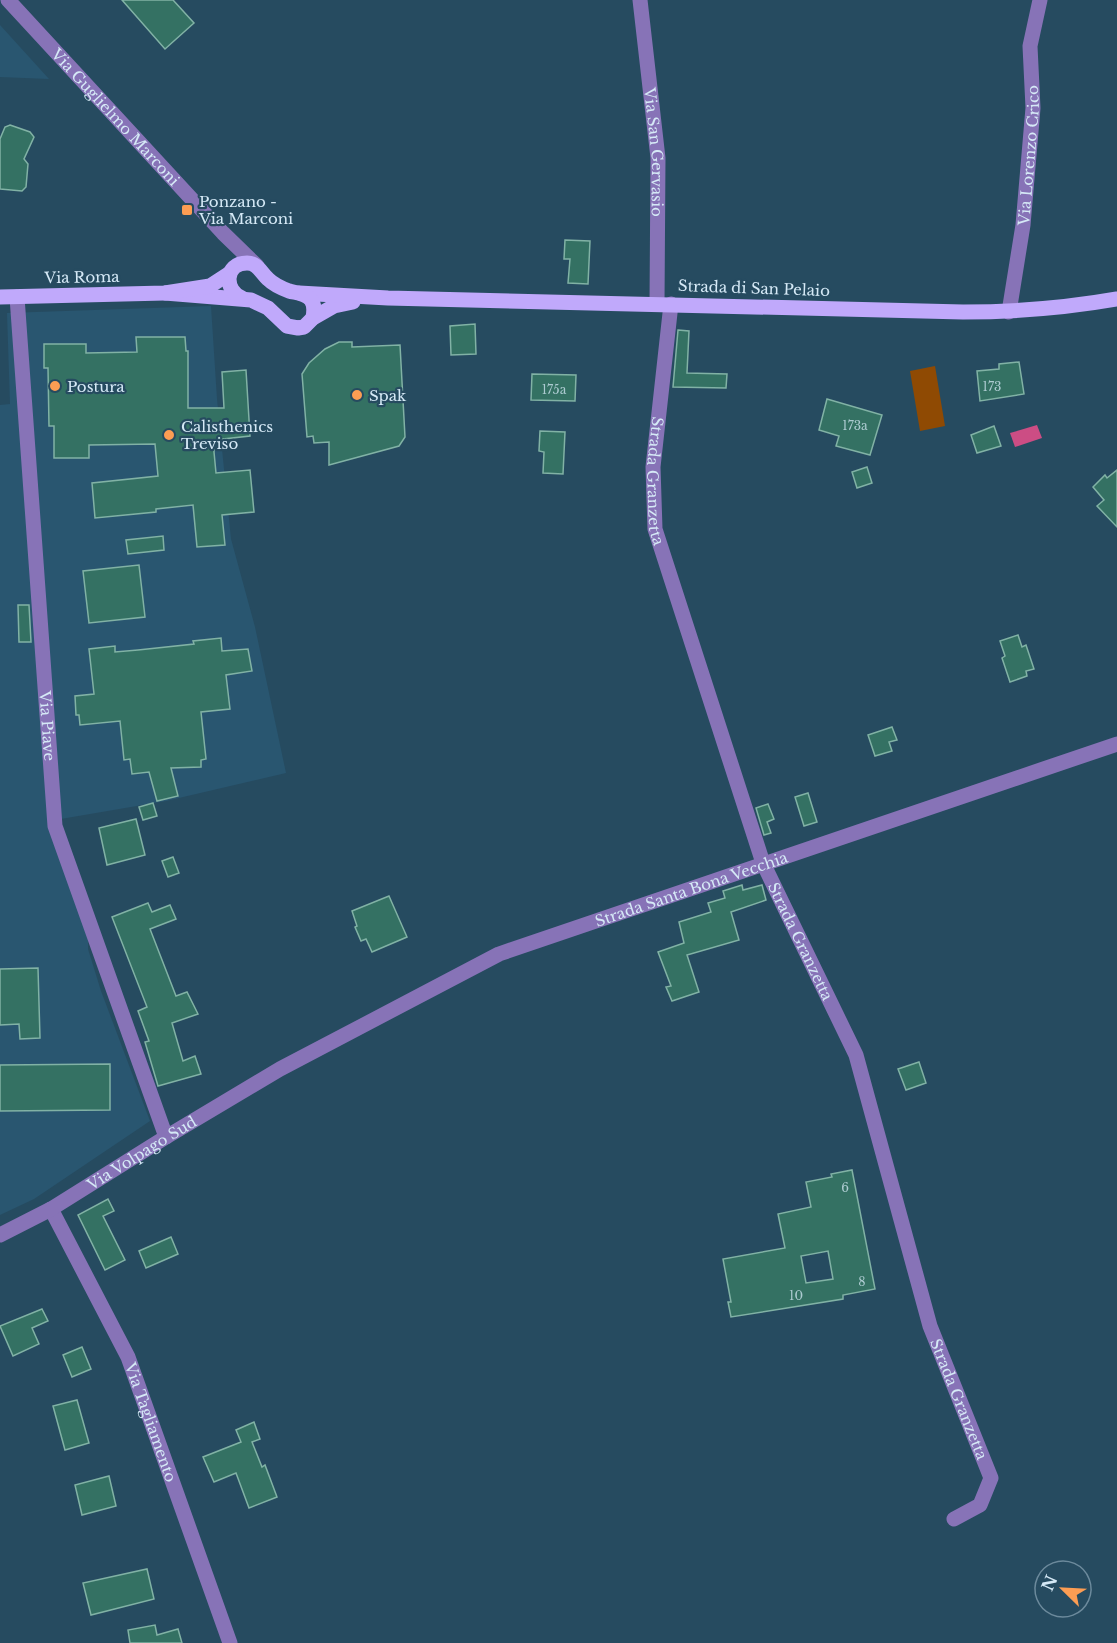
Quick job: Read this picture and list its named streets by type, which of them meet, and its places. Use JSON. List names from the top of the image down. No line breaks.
{"streets":{"main road":["Via Roma","Strada di San Pelaio"],"street":["Via Guglielmo Marconi","Via San Gervasio","Via Lorenzo Crico","Strada Granzetta","Via Piave","Strada Santa Bona Vecchia","Via Volpago Sud","Via Tagliamento"]},"crossings":[["Via Guglielmo Marconi","Via Roma"],["Via San Gervasio","Strada di San Pelaio"],["Via San Gervasio","Strada Granzetta"],["Via Lorenzo Crico","Strada di San Pelaio"],["Via Roma","Strada di San Pelaio"],["Via Roma","Via Piave"],["Strada di San Pelaio","Strada Granzetta"],["Strada Granzetta","Strada Santa Bona Vecchia"],["Via Piave","Via Volpago Sud"],["Strada Santa Bona Vecchia","Via Volpago Sud"],["Via Volpago Sud","Via Tagliamento"]],"places":{"transit":["Ponzano - Via Marconi"],"other":["Postura","Spak","Calisthenics Treviso"]},"house_numbers":["173","175a","173a","6","8","10"],"north":"top left"}
